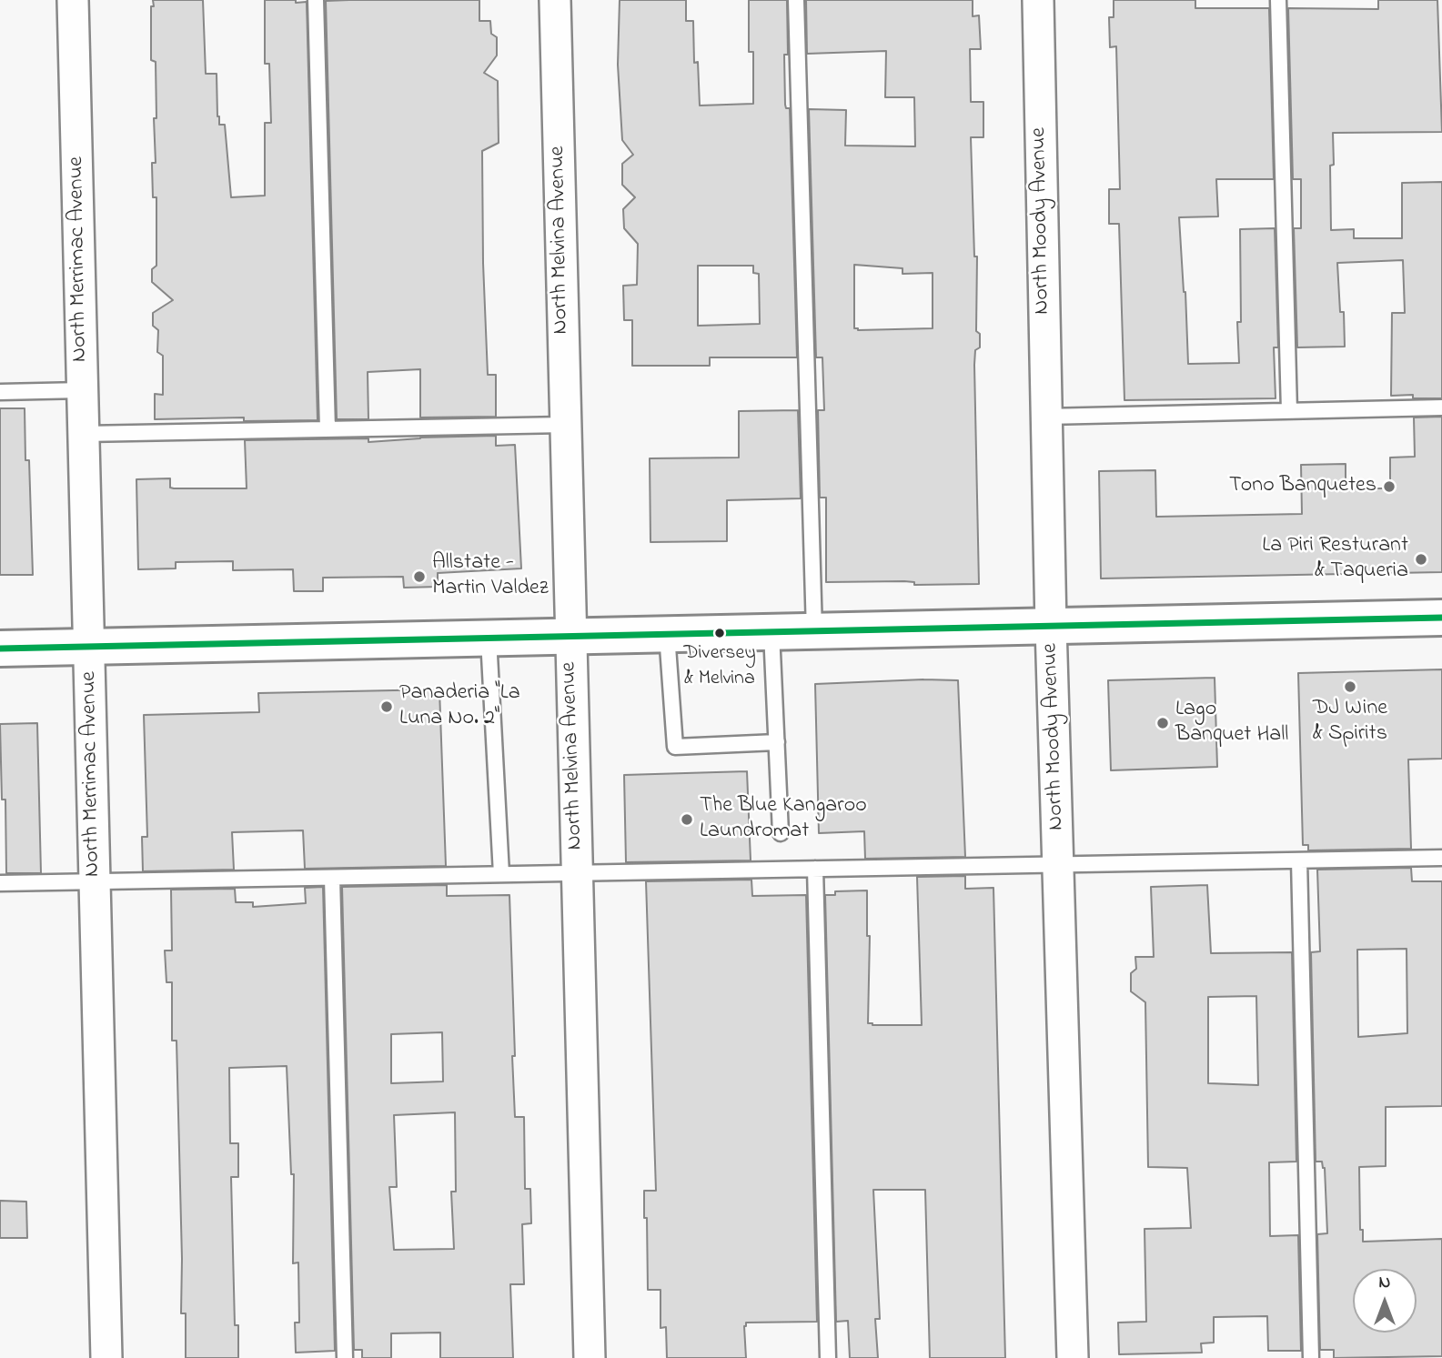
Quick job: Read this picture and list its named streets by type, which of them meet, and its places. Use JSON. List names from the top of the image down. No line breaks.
{"streets":{"street":["North Moody Avenue","North Melvina Avenue","North Merrimac Avenue"]},"places":["Tono Banquetes","La Piri Resturant & Taqueria","Allstate - Martin Valdez","Diversey & Melvina","DJ Wine & Spirits","Panaderia \"La Luna No. 2\"","Lago Banquet Hall","The Blue Kangaroo Laundromat"],"north":"top"}
